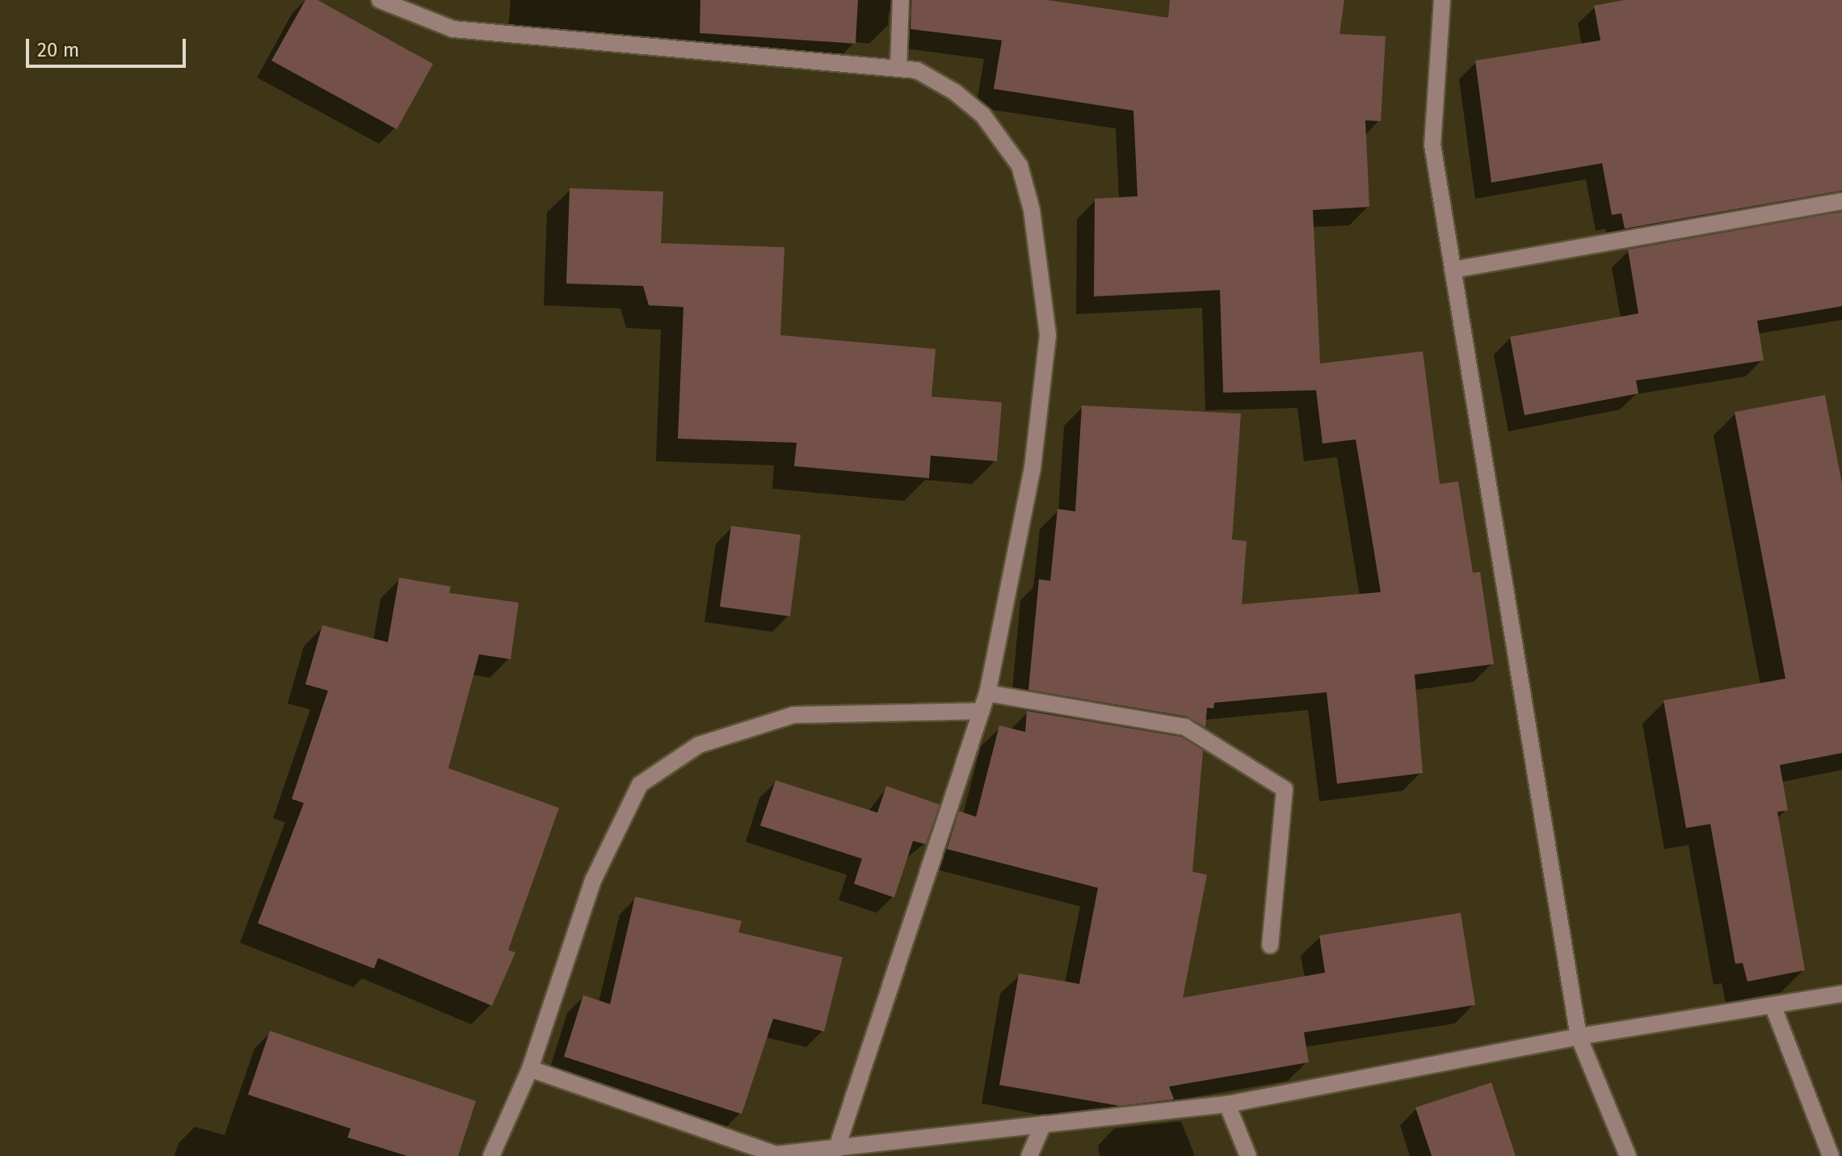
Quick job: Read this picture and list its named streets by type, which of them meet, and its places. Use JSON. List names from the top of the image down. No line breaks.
{"scale_bar":"20 m"}
